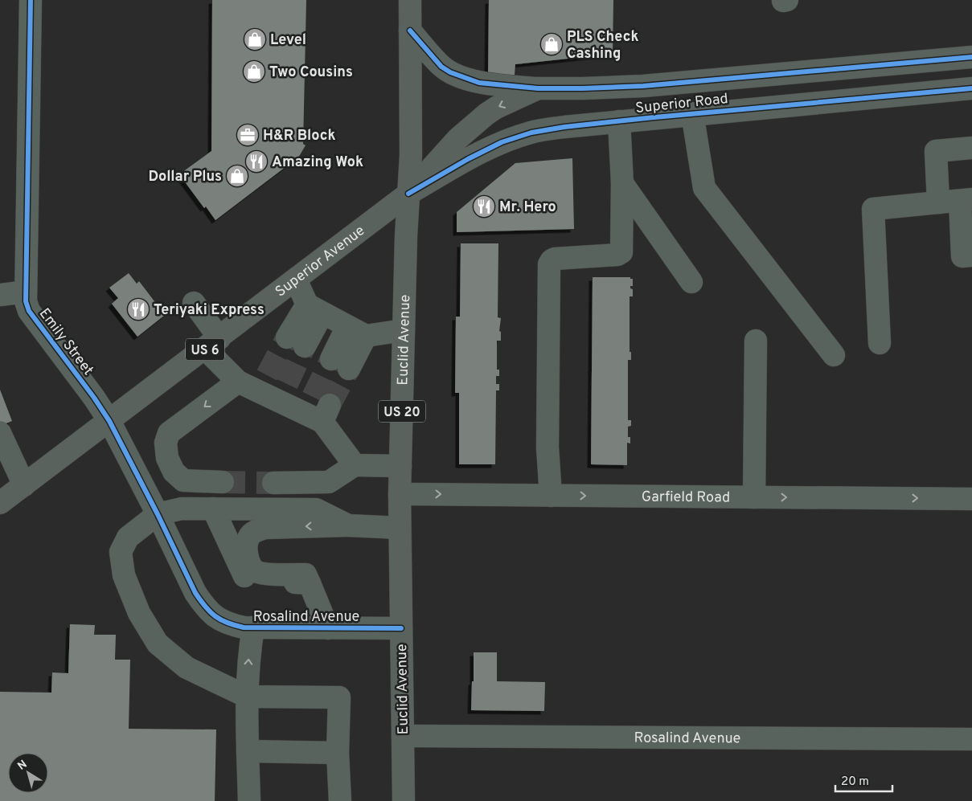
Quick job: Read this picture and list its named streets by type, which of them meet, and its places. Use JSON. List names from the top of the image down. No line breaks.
{"streets":{"main road":["Superior Road","Superior Avenue","Euclid Avenue","US 6","US 20"],"street":["Emily Street","Garfield Road","Rosalind Avenue"]},"crossings":[["Superior Road","Superior Avenue"],["Superior Road","Euclid Avenue"],["Superior Avenue","Euclid Avenue"],["Superior Avenue","Emily Street"],["Euclid Avenue","Garfield Road"],["Euclid Avenue","Rosalind Avenue"],["Emily Street","Rosalind Avenue"]],"one_way":["Garfield Road"],"places":{"shop":["Level","PLS Check Cashing","Two Cousins","Dollar Plus"],"office":["H&R Block"],"restaurant":["Amazing Wok","Mr. Hero","Teriyaki Express"]},"scale_bar":"20 m","north":"top left"}
